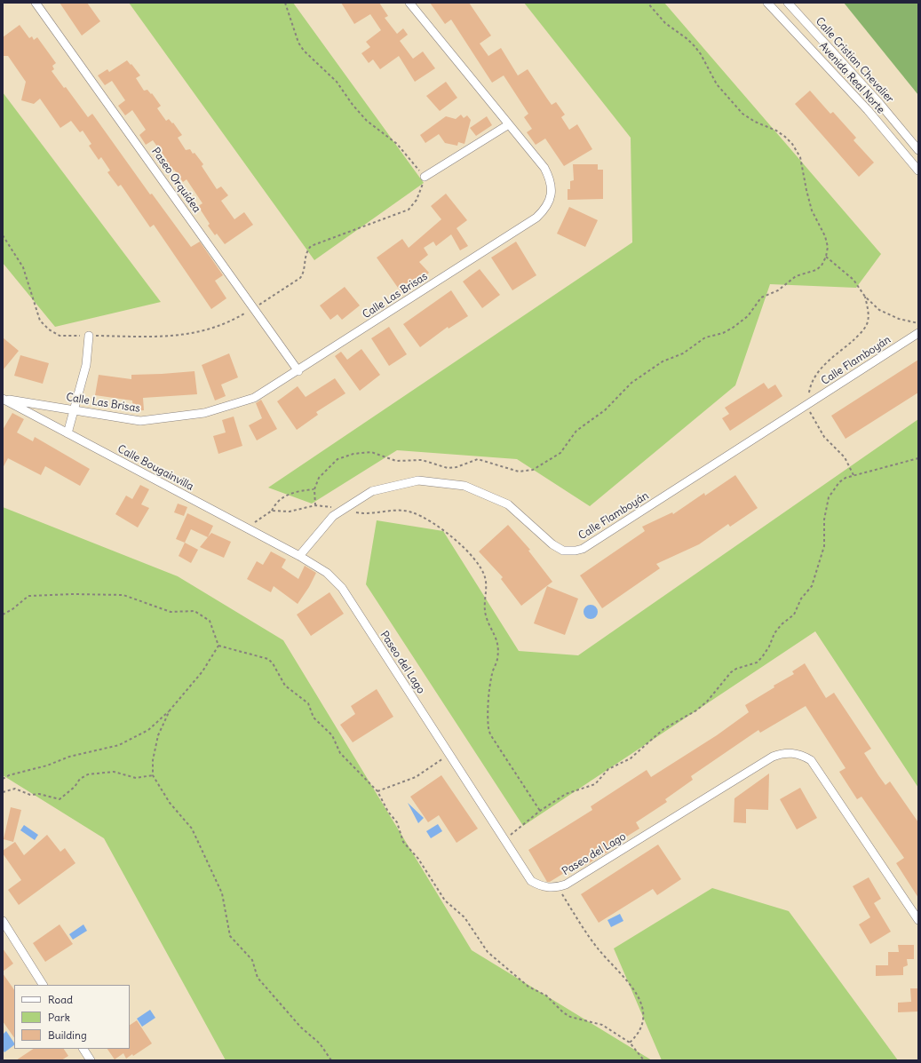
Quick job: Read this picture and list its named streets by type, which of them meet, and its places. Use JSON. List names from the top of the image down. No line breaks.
{"streets":{"street":["Calle Cristian Chevalier","Avenida Real Norte","Paseo Orquídea","Calle Las Brisas","Calle Flamboyán","Calle Bougainvilla","Paseo del Lago"]},"crossings":[["Paseo Orquídea","Calle Las Brisas"],["Calle Las Brisas","Calle Bougainvilla"],["Calle Flamboyán","Calle Bougainvilla"],["Calle Flamboyán","Paseo del Lago"],["Calle Bougainvilla","Paseo del Lago"]],"legend":["Road","Park","Building"]}
